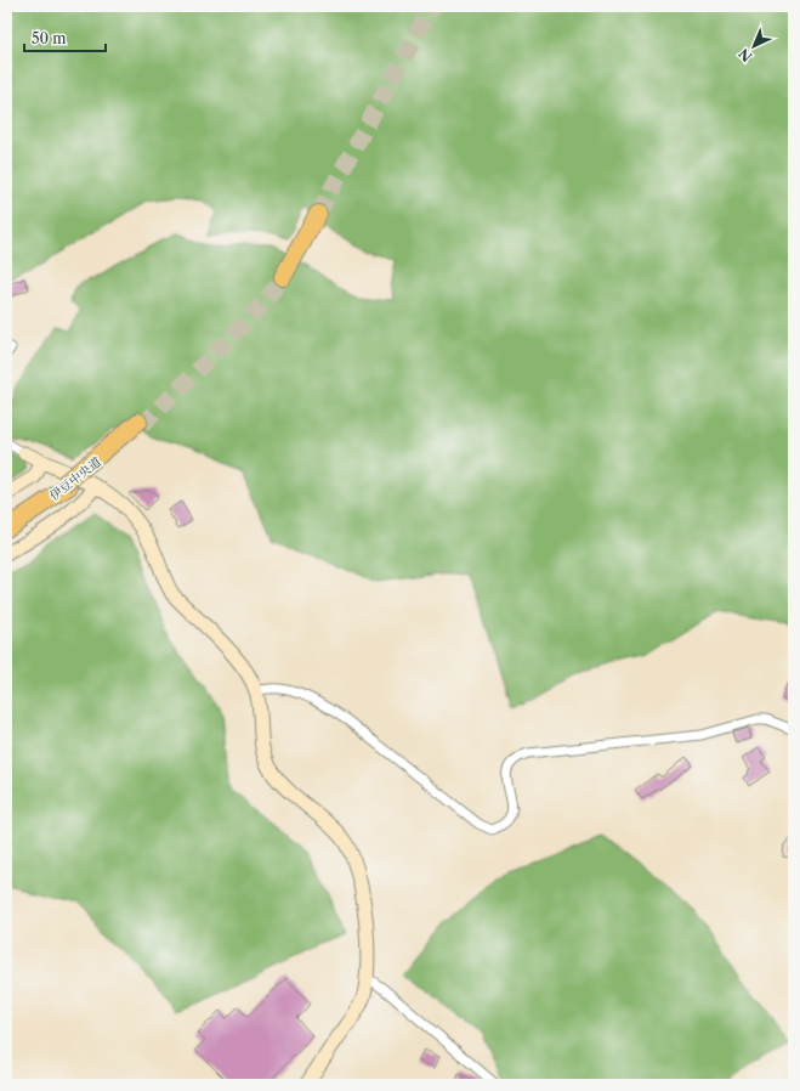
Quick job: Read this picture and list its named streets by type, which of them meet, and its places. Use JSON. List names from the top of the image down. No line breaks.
{"streets":{"highway":["伊豆中央道"]},"scale_bar":"50 m","north":"bottom left"}
